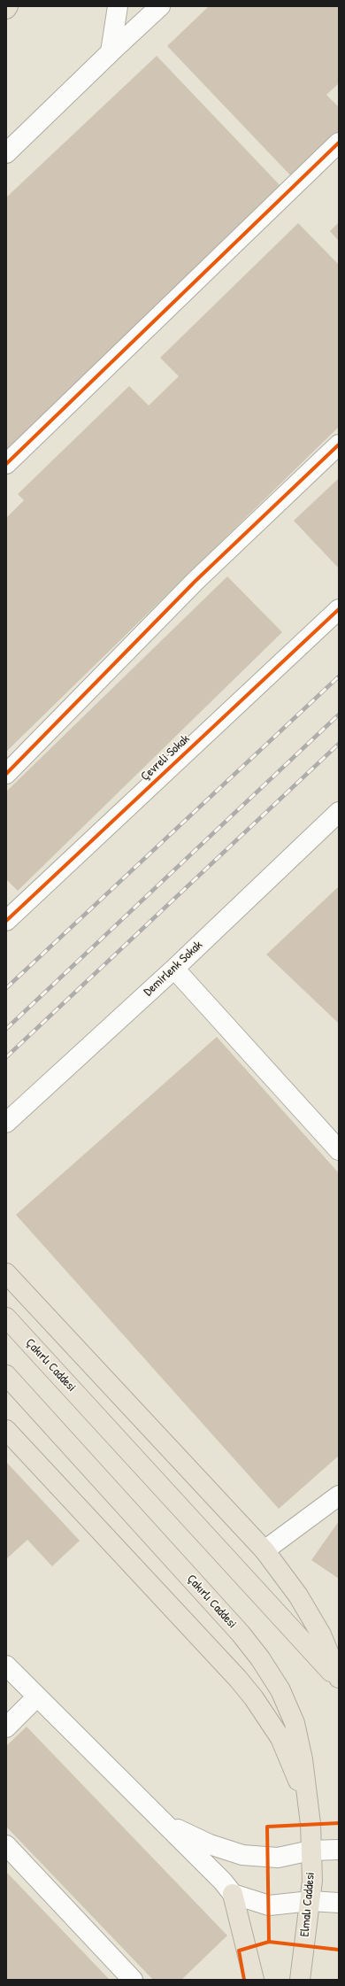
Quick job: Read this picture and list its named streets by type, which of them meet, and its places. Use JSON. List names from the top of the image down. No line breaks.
{"streets":{"main road":["Çakırlı Caddesi","Elmalı Caddesi"],"street":["Çevreli Sokak","Demirlenk Sokak"]},"crossings":[["Çakırlı Caddesi","Elmalı Caddesi"]]}
